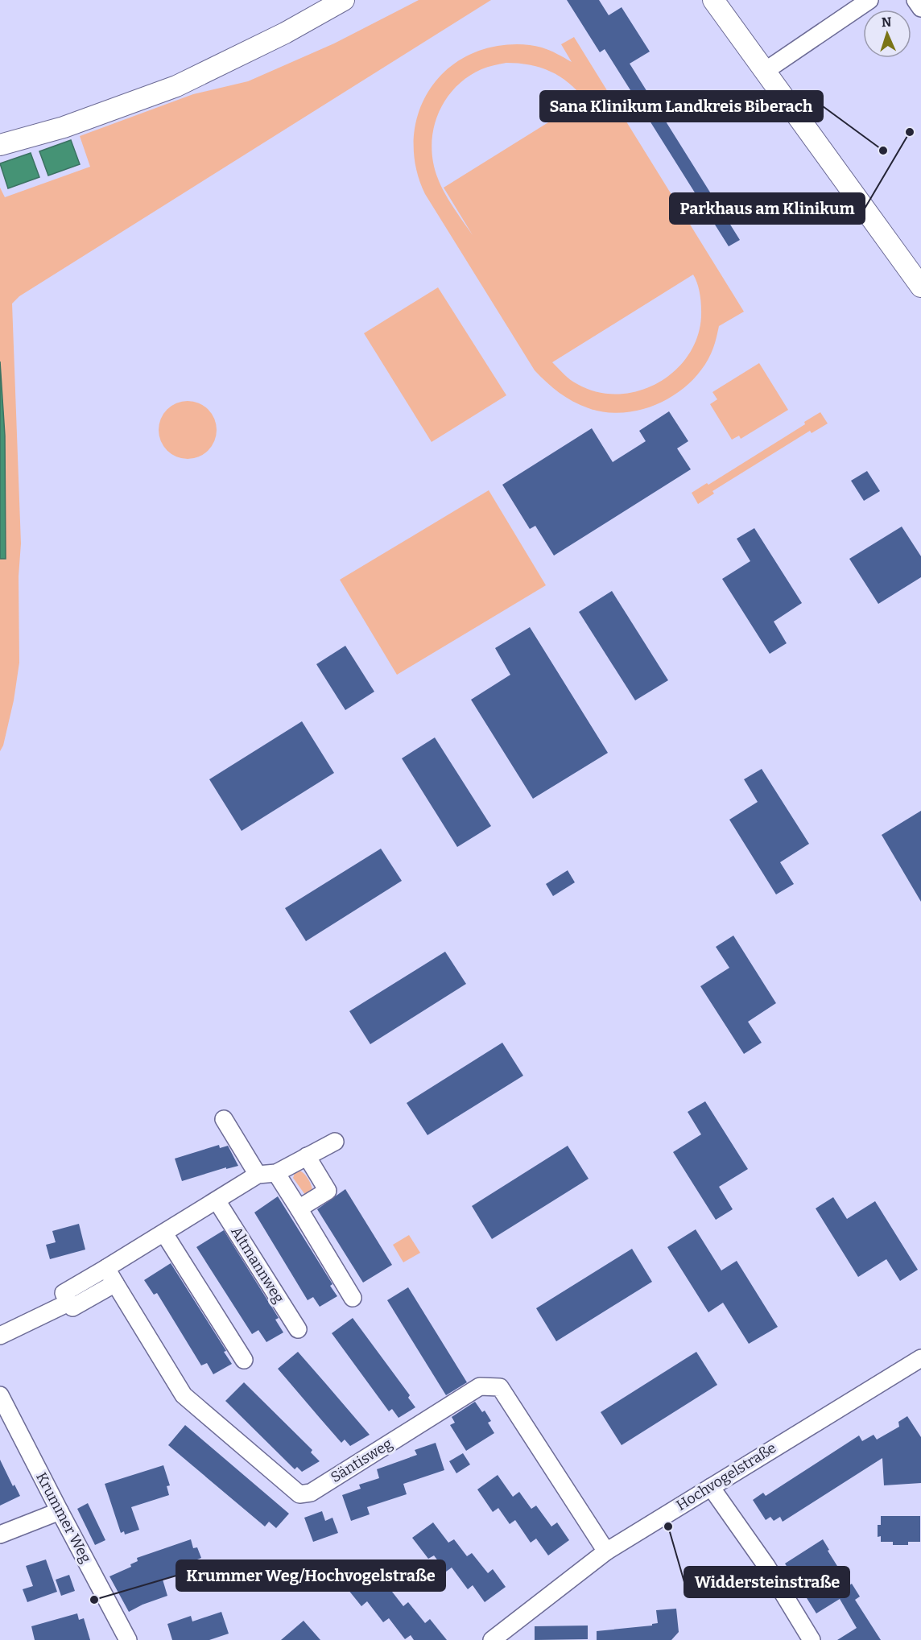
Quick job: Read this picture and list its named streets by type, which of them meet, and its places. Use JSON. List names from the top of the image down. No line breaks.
{"streets":{"street":["Altmannweg","Säntisweg","Hochvogelstraße","Krummer Weg"]},"crossings":[["Säntisweg","Hochvogelstraße"]],"places":["Parkhaus am Klinikum","Sana Klinikum Landkreis Biberach","Widdersteinstraße","Krummer Weg/Hochvogelstraße"],"north":"top"}
